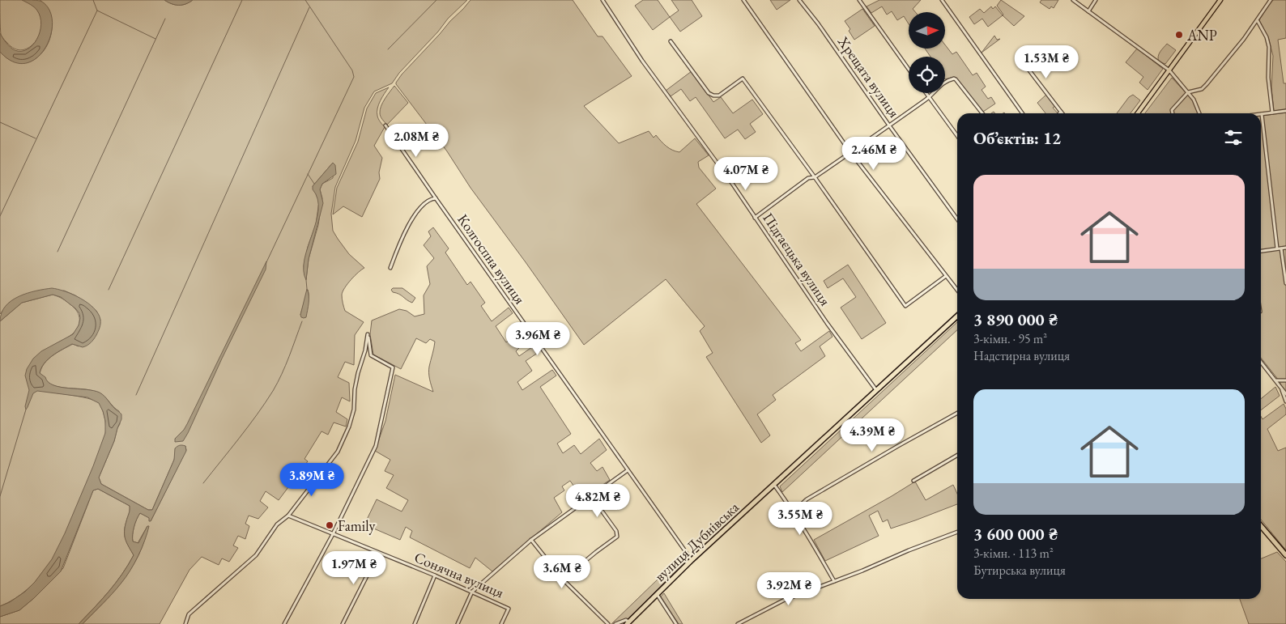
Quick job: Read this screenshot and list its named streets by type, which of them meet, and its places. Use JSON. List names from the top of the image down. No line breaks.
{"streets":{"highway":["вулиця Дубнівська"],"street":["Хрещата вулиця","Колгоспна вулиця","Підгаєцька вулиця","Сонячна вулиця"]},"crossings":[["Колгоспна вулиця","вулиця Дубнівська"],["Підгаєцька вулиця","вулиця Дубнівська"]],"places":["ANP","Family"],"north":"right","page":{"price":["1.53M ₴","2.08M ₴","2.46M ₴","4.07M ₴","3.96M ₴","4.39M ₴","3.89M ₴","4.82M ₴","3.55M ₴","1.97M ₴","3.6M ₴","3.92M ₴"],"heading":"Об’єктів: 12","list":[{"name":"3 890 000 ₴","note":"3-кімн. · 95 m² · Надстирна вулиця"},{"name":"3 600 000 ₴","note":"3-кімн. · 113 m² · Бутирська вулиця"}]}}
